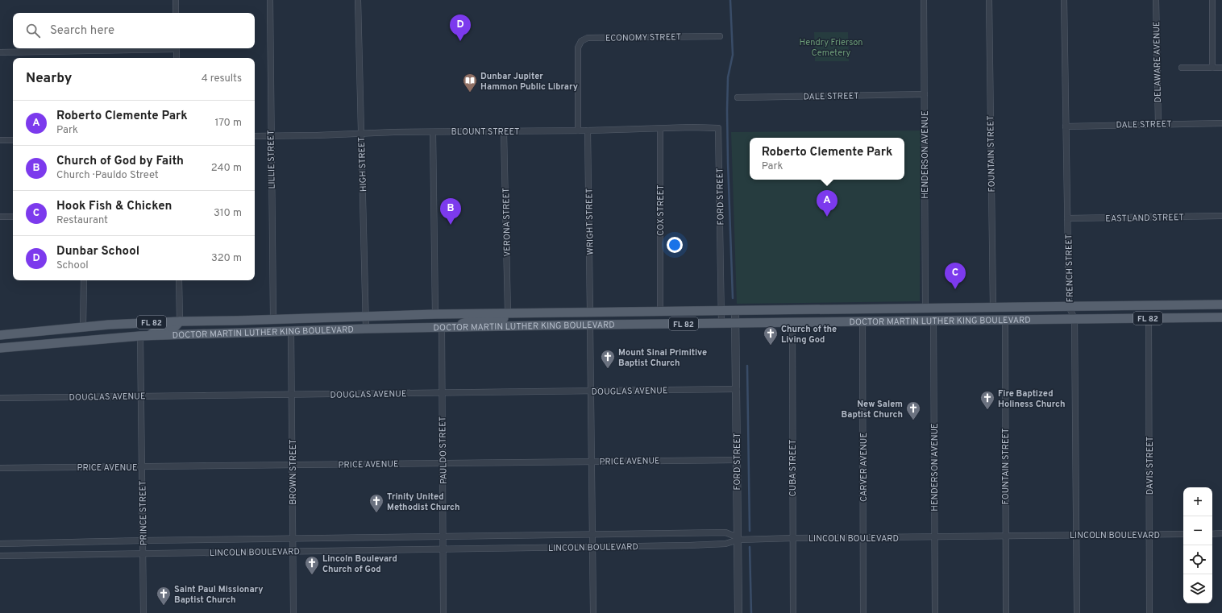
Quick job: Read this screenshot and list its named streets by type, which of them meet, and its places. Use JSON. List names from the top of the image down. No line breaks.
{"streets":{"main road":["FL 82","DOCTOR MARTIN LUTHER KING BOULEVARD"],"street":["ECONOMY STREET","DELAWARE AVENUE","DALE STREET","BLOUNT STREET","FOUNTAIN STREET","HENDERSON AVENUE","LILLIE STREET","HIGH STREET","FORD STREET","COX STREET","EASTLAND STREET","WRIGHT STREET","VERONA STREET","FRENCH STREET","DOUGLAS AVENUE","PAULDO STREET","PRICE AVENUE","DAVIS STREET","CARVER AVENUE","CUBA STREET","BROWN STREET","PRINCE STREET","LINCOLN BOULEVARD"]},"crossings":[["ECONOMY STREET","BLOUNT STREET"],["DELAWARE AVENUE","DALE STREET"],["DALE STREET","HENDERSON AVENUE"],["DALE STREET","FRENCH STREET"],["BLOUNT STREET","LILLIE STREET"],["BLOUNT STREET","HIGH STREET"],["BLOUNT STREET","FORD STREET"],["BLOUNT STREET","COX STREET"],["BLOUNT STREET","WRIGHT STREET"],["BLOUNT STREET","VERONA STREET"],["FOUNTAIN STREET","DOCTOR MARTIN LUTHER KING BOULEVARD"],["FOUNTAIN STREET","LINCOLN BOULEVARD"],["HENDERSON AVENUE","DOCTOR MARTIN LUTHER KING BOULEVARD"],["HENDERSON AVENUE","LINCOLN BOULEVARD"],["LILLIE STREET","DOCTOR MARTIN LUTHER KING BOULEVARD"],["HIGH STREET","DOCTOR MARTIN LUTHER KING BOULEVARD"],["FORD STREET","DOCTOR MARTIN LUTHER KING BOULEVARD"],["FORD STREET","DOUGLAS AVENUE"],["FORD STREET","PRICE AVENUE"],["FORD STREET","LINCOLN BOULEVARD"],["COX STREET","DOCTOR MARTIN LUTHER KING BOULEVARD"],["EASTLAND STREET","FRENCH STREET"],["WRIGHT STREET","DOCTOR MARTIN LUTHER KING BOULEVARD"],["VERONA STREET","DOCTOR MARTIN LUTHER KING BOULEVARD"],["FRENCH STREET","FL 82"],["FRENCH STREET","DOCTOR MARTIN LUTHER KING BOULEVARD"],["FRENCH STREET","LINCOLN BOULEVARD"],["FL 82","DOCTOR MARTIN LUTHER KING BOULEVARD"],["FL 82","DAVIS STREET"],["DOCTOR MARTIN LUTHER KING BOULEVARD","PAULDO STREET"],["DOCTOR MARTIN LUTHER KING BOULEVARD","CARVER AVENUE"],["DOCTOR MARTIN LUTHER KING BOULEVARD","CUBA STREET"],["DOCTOR MARTIN LUTHER KING BOULEVARD","BROWN STREET"],["DOCTOR MARTIN LUTHER KING BOULEVARD","PRINCE STREET"],["DOUGLAS AVENUE","PAULDO STREET"],["DOUGLAS AVENUE","BROWN STREET"],["DOUGLAS AVENUE","PRINCE STREET"],["PAULDO STREET","PRICE AVENUE"],["PAULDO STREET","LINCOLN BOULEVARD"],["PRICE AVENUE","BROWN STREET"],["PRICE AVENUE","PRINCE STREET"],["DAVIS STREET","LINCOLN BOULEVARD"],["CARVER AVENUE","LINCOLN BOULEVARD"],["CUBA STREET","LINCOLN BOULEVARD"],["BROWN STREET","LINCOLN BOULEVARD"],["PRINCE STREET","LINCOLN BOULEVARD"]],"parks":["Hendry Frierson Cemetery"],"places":{"library":["Dunbar Jupiter Hammon Public Library"],"church":["Church of the Living God","Mount Sinai Primitive Baptist Church","Fire Baptized Holiness Church","New Salem Baptist Church","Trinity United Methodist Church","Lincoln Boulevard Church of God","Saint Paul Missionary Baptist Church"]},"page":{"search":"Search here","pins":["D","A","B","C"],"heading":["Nearby","4 results"],"list":[{"mark":"A","name":"Roberto Clemente Park","note":"Park","value":"170 m"},{"mark":"B","name":"Church of God by Faith","note":"Church · Pauldo Street","value":"240 m"},{"mark":"C","name":"Hook Fish & Chicken","note":"Restaurant","value":"310 m"},{"mark":"D","name":"Dunbar School","note":"School","value":"320 m"}],"popup":["Roberto Clemente Park","Park"],"map_buttons":["+","−"]}}
